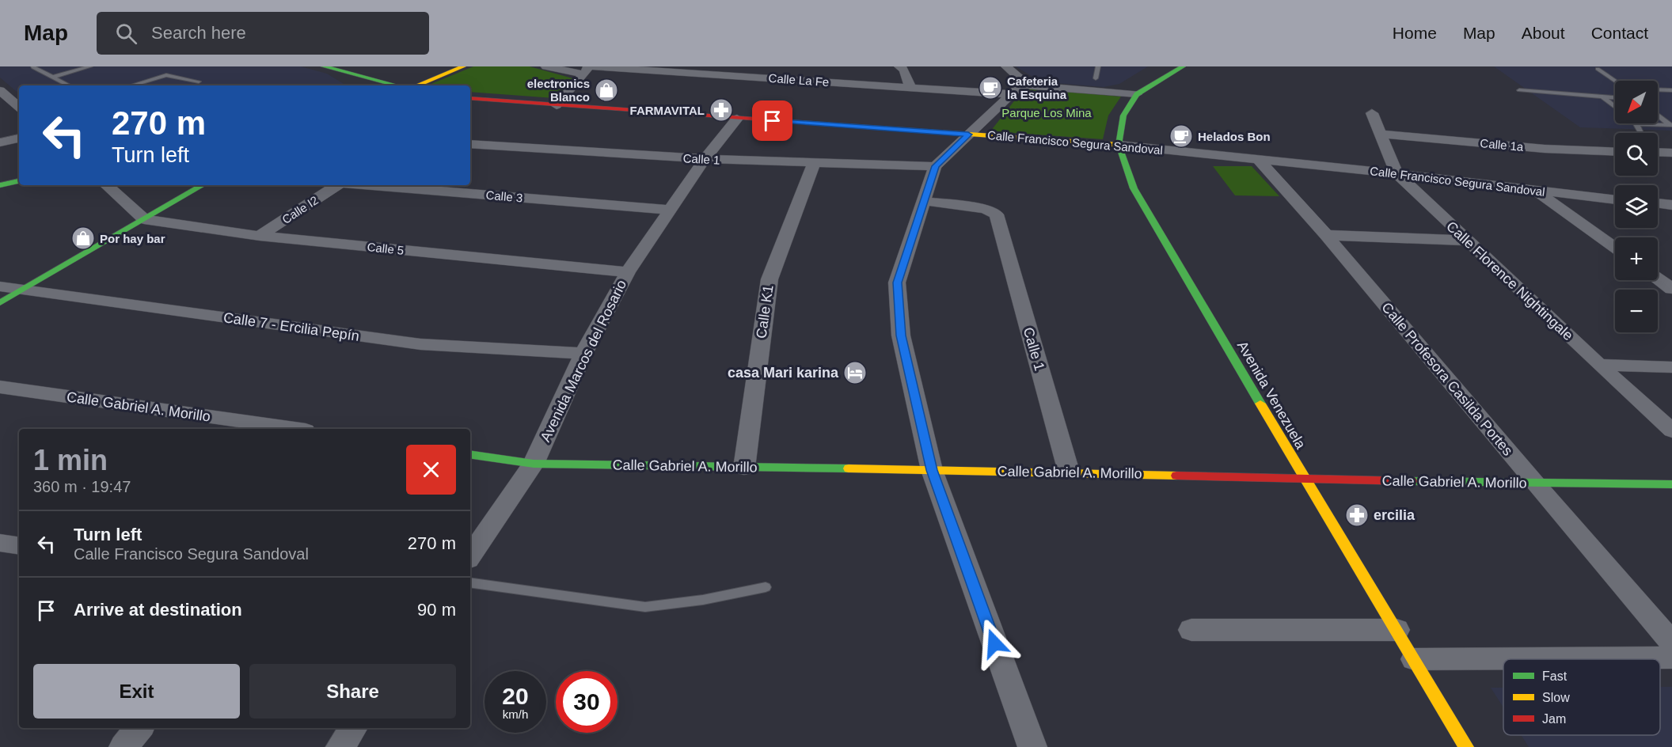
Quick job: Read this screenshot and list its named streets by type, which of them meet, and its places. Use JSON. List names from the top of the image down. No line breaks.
{"streets":{"main road":["Calle Francisco Segura Sandoval","Avenida Venezuela","Calle Gabriel A. Morillo"],"street":["Calle La Fe","Calle 1a","Calle 1","Calle 3","Calle I2","Calle 5","Calle Florence Nightingale","Calle K1","Calle 7 - Ercilia Pepín","Avenida Marcos del Rosario","Calle Profesora Casilda Portes"]},"crossings":[["Calle Francisco Segura Sandoval","Calle Florence Nightingale"],["Calle Francisco Segura Sandoval","Avenida Marcos del Rosario"],["Calle Francisco Segura Sandoval","Calle Profesora Casilda Portes"],["Calle Francisco Segura Sandoval","Avenida Venezuela"],["Calle 1a","Calle Florence Nightingale"],["Calle 1","Calle K1"],["Calle 1","Avenida Marcos del Rosario"],["Calle 1","Calle Gabriel A. Morillo"],["Calle 3","Avenida Marcos del Rosario"],["Calle I2","Calle 5"],["Calle 5","Avenida Marcos del Rosario"],["Calle K1","Calle Gabriel A. Morillo"],["Calle 7 - Ercilia Pepín","Avenida Marcos del Rosario"],["Avenida Marcos del Rosario","Calle Gabriel A. Morillo"],["Calle Profesora Casilda Portes","Calle Gabriel A. Morillo"],["Avenida Venezuela","Calle Gabriel A. Morillo"]],"parks":["Parque Los Mina"],"places":{"cafe":["Cafeteria la Esquina","Helados Bon"],"shop":["electronics Blanco","Por hay bar"],"pharmacy":["FARMAVITAL","ercilia"],"hotel":["casa Mari karina"]},"legend":["Fast","Slow","Jam"],"north":"bottom left","page":{"header":"Map","search":"Search here","nav":["Home","Map","About","Contact"],"map_buttons":["+","−"],"turn":["270 m","Turn left"],"heading":["1 min","360 m · 19:47"],"list":[{"name":"Turn left","note":"Calle Francisco Segura Sandoval","value":"270 m"},{"name":"Arrive at destination","value":"90 m"}],"buttons":["Exit","Share"],"speed":"20 km/h","limit":"30"}}
